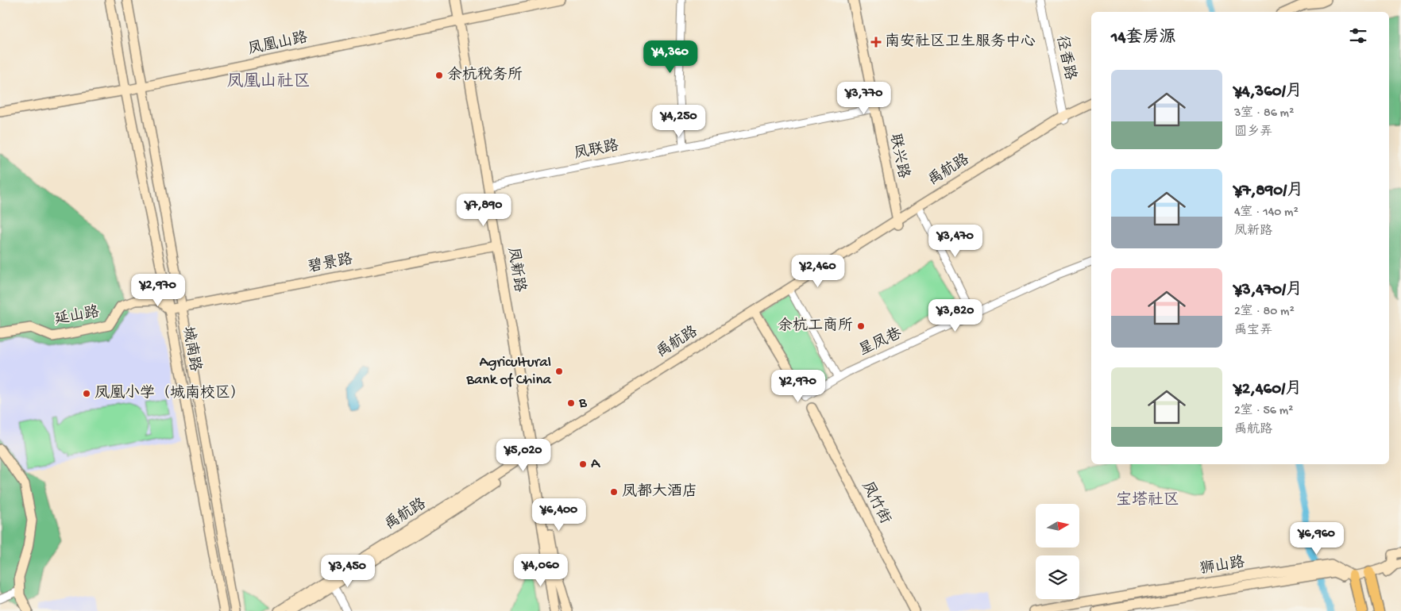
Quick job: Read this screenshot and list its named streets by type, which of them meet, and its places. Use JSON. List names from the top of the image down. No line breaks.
{"streets":{"main road":["凤凰山路","联兴路","禹航路","碧景路","凤新路","延山路","城南路","凤竹街","狮山路"],"street":["径香路","凤联路","星凤巷"]},"crossings":[["凤凰山路","凤新路"],["凤凰山路","城南路"],["径香路","禹航路"],["凤联路","联兴路"],["凤联路","凤新路"],["联兴路","禹航路"],["禹航路","凤新路"],["碧景路","凤新路"],["碧景路","延山路"],["碧景路","城南路"],["延山路","城南路"]],"districts":["凤凰山社区","宝塔社区"],"places":{"health":["南安社区卫生服务中心"],"other":["余杭税务所","余杭工商所","Agricultural Bank of China","凤凰小学（城南校区）","B","A","凤都大酒店"]},"north":"right","page":{"heading":"14套房源","price":["¥4,360","¥3,770","¥4,250","¥7,890","¥3,470","¥2,460","¥2,970","¥3,820","¥2,970","¥5,020","¥6,400","¥6,960","¥4,060","¥3,450"],"list":[{"name":"¥4,360/月","note":"3室 · 86 m² · 圆乡弄"},{"name":"¥7,890/月","note":"4室 · 140 m² · 凤新路"},{"name":"¥3,470/月","note":"2室 · 80 m² · 禹宝弄"},{"name":"¥2,460/月","note":"2室 · 56 m² · 禹航路"}]}}
